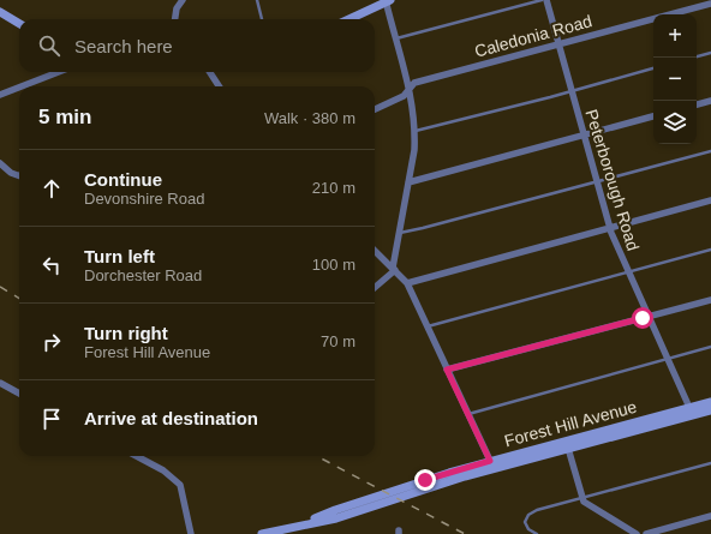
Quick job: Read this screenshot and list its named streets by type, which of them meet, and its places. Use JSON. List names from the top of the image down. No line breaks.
{"streets":{"main road":["Forest Hill Avenue"],"street":["Caledonia Road","Peterborough Road"]},"crossings":[["Caledonia Road","Peterborough Road"],["Peterborough Road","Forest Hill Avenue"]],"page":{"map_buttons":["+","−"],"search":"Search here","heading":["5 min","Walk · 380 m"],"list":[["Continue","Devonshire Road","210 m"],["Turn left","Dorchester Road","100 m"],["Turn right","Forest Hill Avenue","70 m"],"Arrive at destination"]}}
